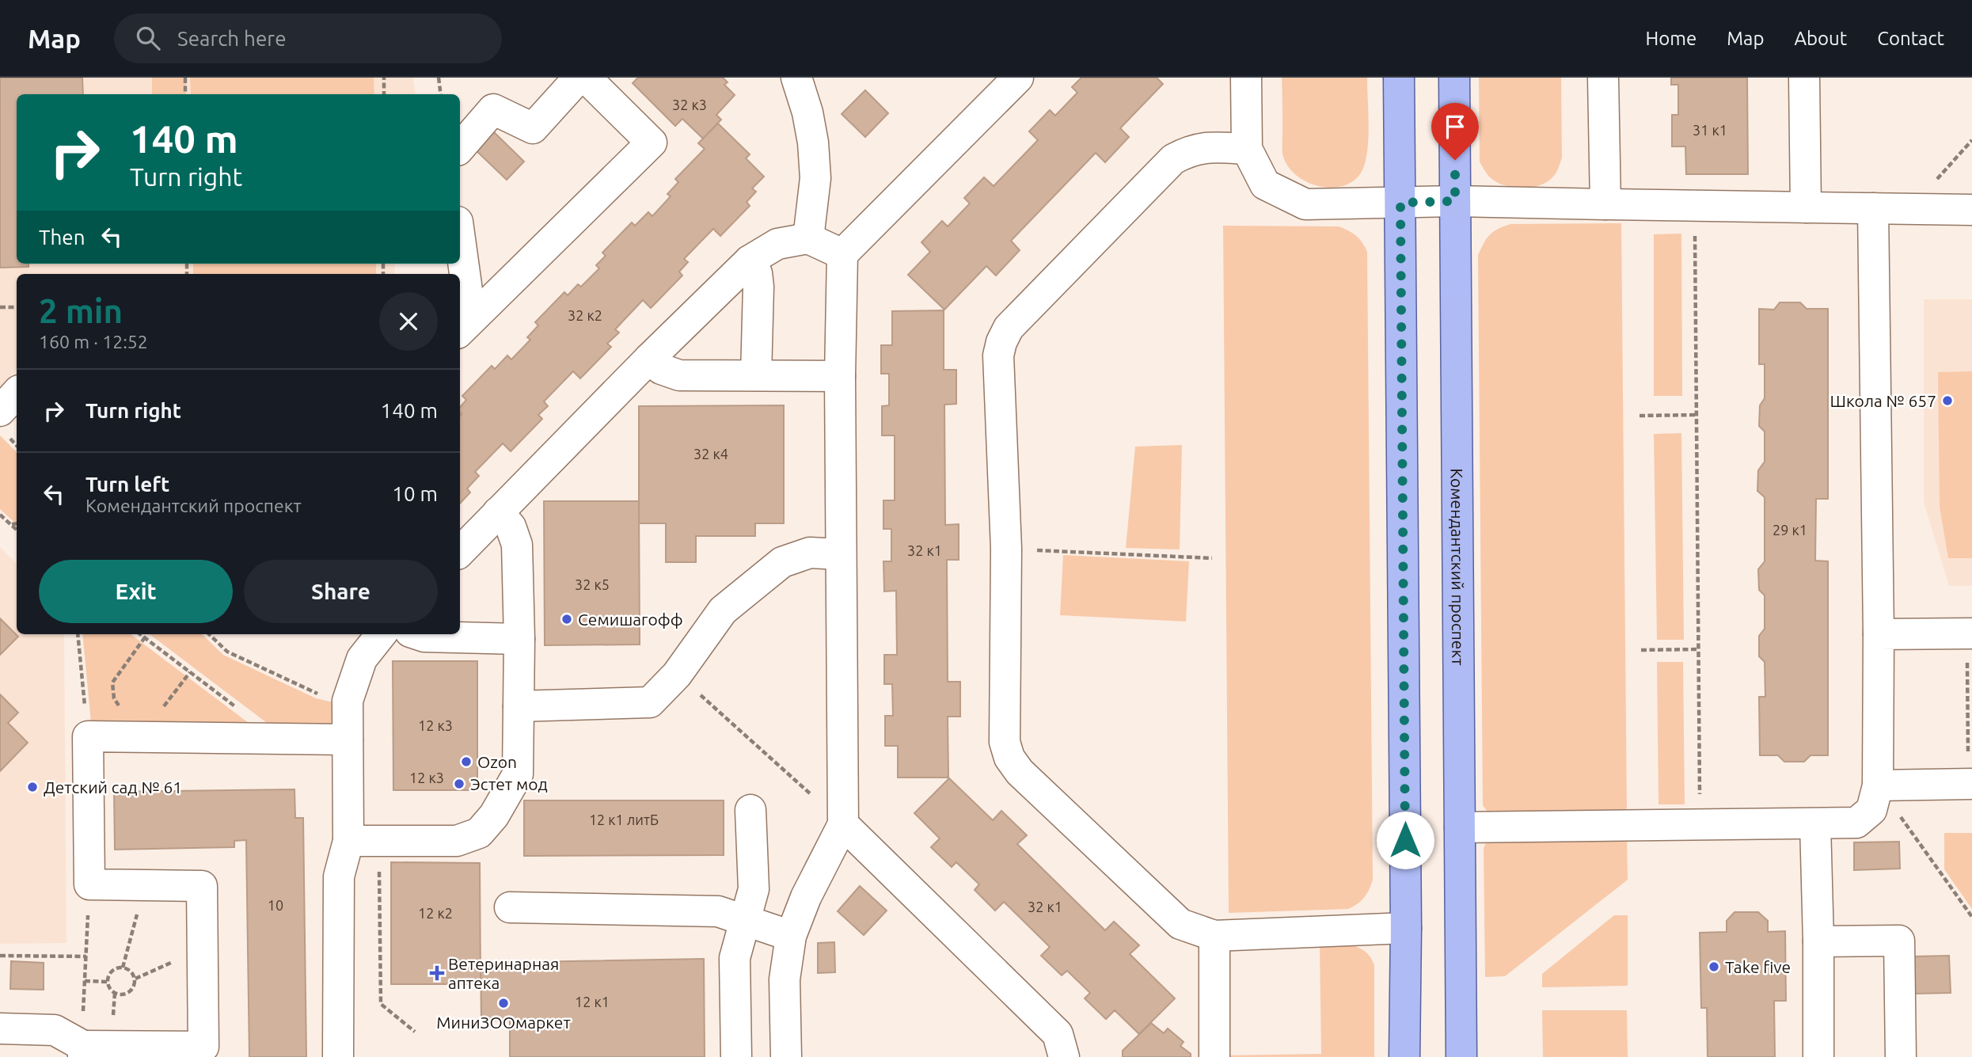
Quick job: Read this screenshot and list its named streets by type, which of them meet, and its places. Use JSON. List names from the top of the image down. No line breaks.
{"streets":{"main road":["Комендантский проспект"]},"places":{"other":["Школа № 657","Семишагофф","Ozon","Эстет мод","Детский сад № 61","Take five","МиниЗООмаркет"],"health":["Ветеринарная аптека"]},"house_numbers":["32 к3","31 к1","32 к2","32 к4","29 к1","32 к1","32 к5","12 к3","12 к3","12 к1 литБ","10","32 к1","12 к2","12 к1"],"page":{"header":"Map","search":"Search here","nav":["Home","Map","About","Contact"],"turn":["140 m","Turn right"],"then":"Then","heading":["2 min","160 m · 12:52"],"list":[{"name":"Turn right","value":"140 m"},{"name":"Turn left","note":"Комендантский проспект","value":"10 m"}],"buttons":["Exit","Share"]}}
